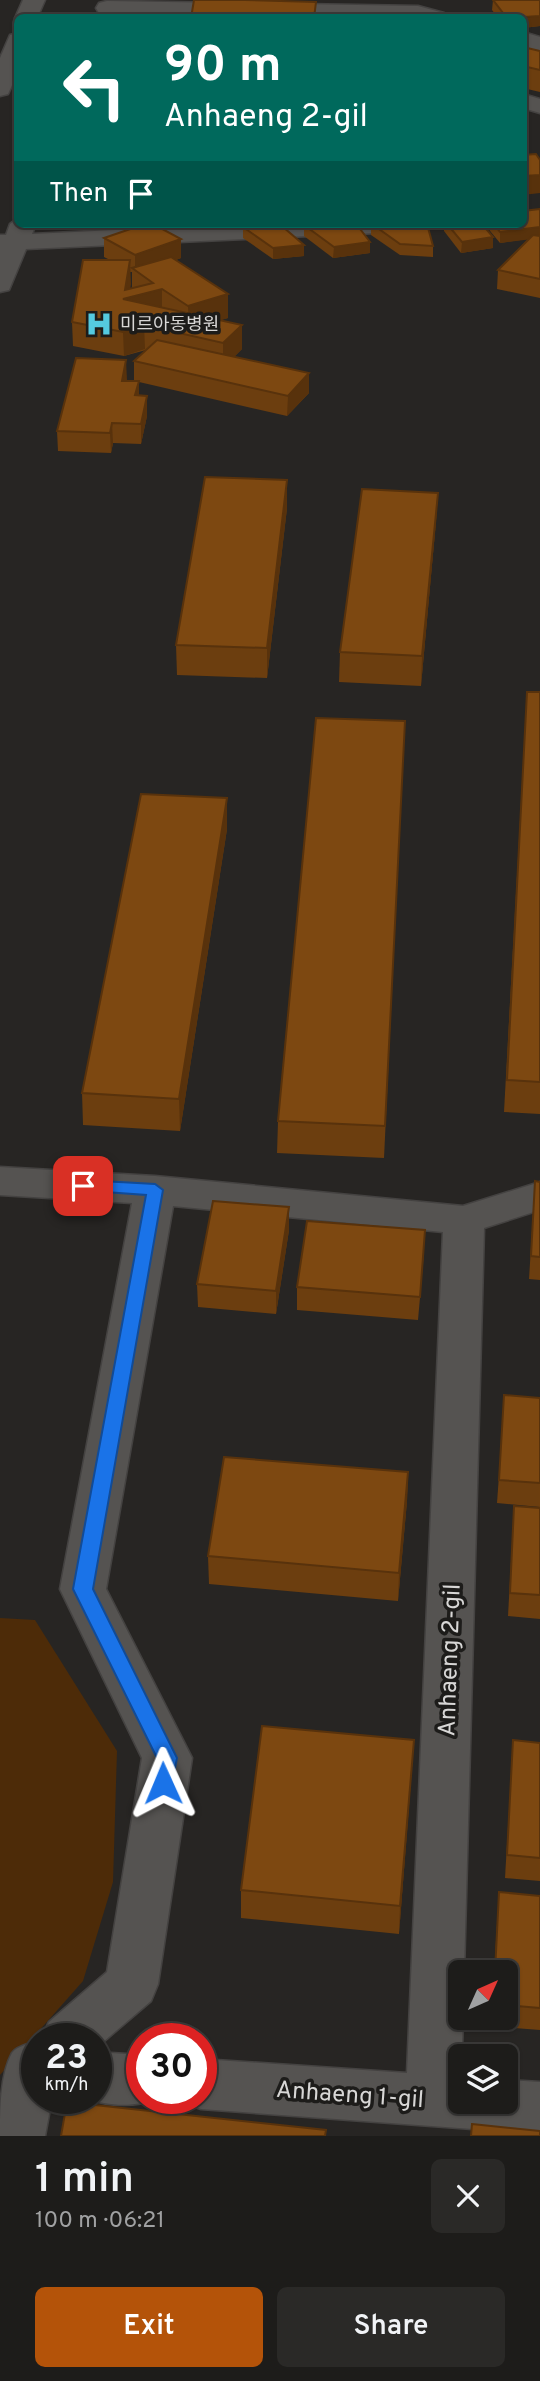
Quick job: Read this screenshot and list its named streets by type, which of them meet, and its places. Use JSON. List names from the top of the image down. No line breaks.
{"streets":{"street":["Anhaeng 2-gil","Anhaeng 1-gil"]},"crossings":[["Anhaeng 2-gil","Anhaeng 1-gil"]],"places":{"hospital":["미르아동병원"]},"north":"top right","page":{"turn":["90 m","Anhaeng 2-gil"],"then":"Then","speed":"23 km/h","limit":"30","heading":["1 min","100 m · 06:21"],"buttons":["Exit","Share"]}}
